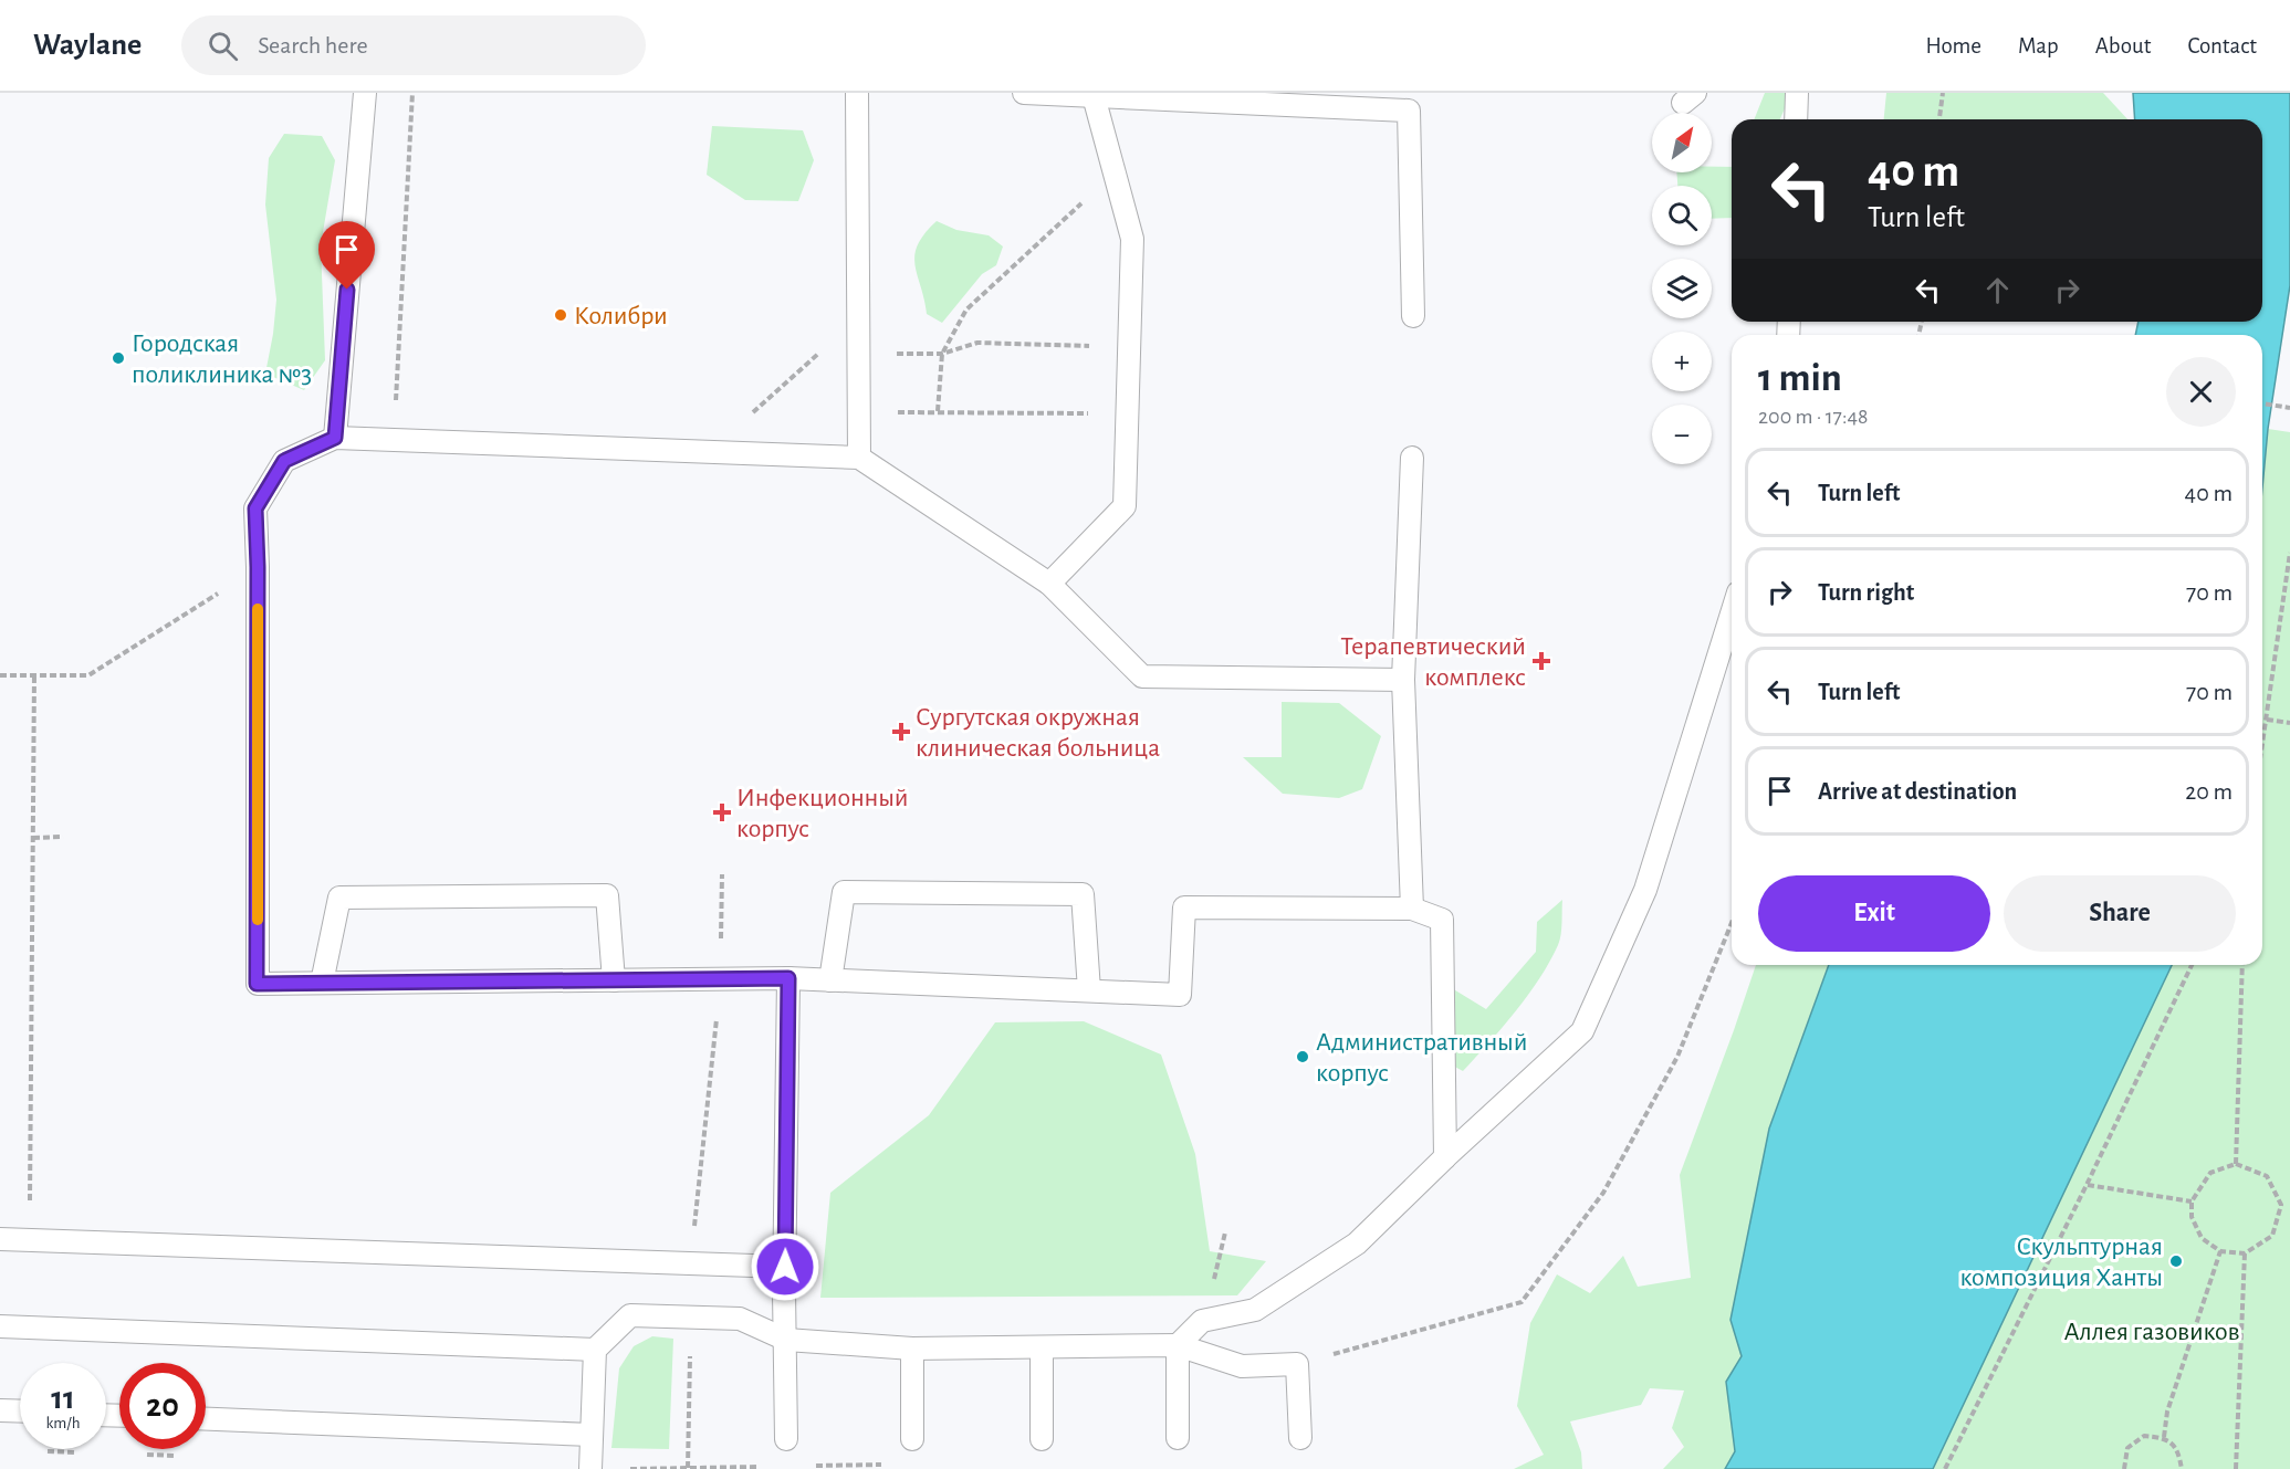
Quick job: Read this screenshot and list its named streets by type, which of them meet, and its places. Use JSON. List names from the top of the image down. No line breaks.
{"parks":["Аллея газовиков"],"places":{"other":["Колибри","Городская поликлиника №3","Административный корпус","Скульптурная композиция Ханты"],"health":["Терапевтический комплекс","Сургутская окружная клиническая больница","Инфекционный корпус"]},"north":"top right","page":{"header":"Waylane","search":"Search here","nav":["Home","Map","About","Contact"],"map_buttons":["+","−"],"turn":["40 m","Turn left"],"heading":["1 min","200 m · 17:48"],"list":[{"name":"Turn left","value":"40 m"},{"name":"Turn right","value":"70 m"},{"name":"Turn left","value":"70 m"},{"name":"Arrive at destination","value":"20 m"}],"buttons":["Exit","Share"],"speed":"11 km/h","limit":"20"}}
